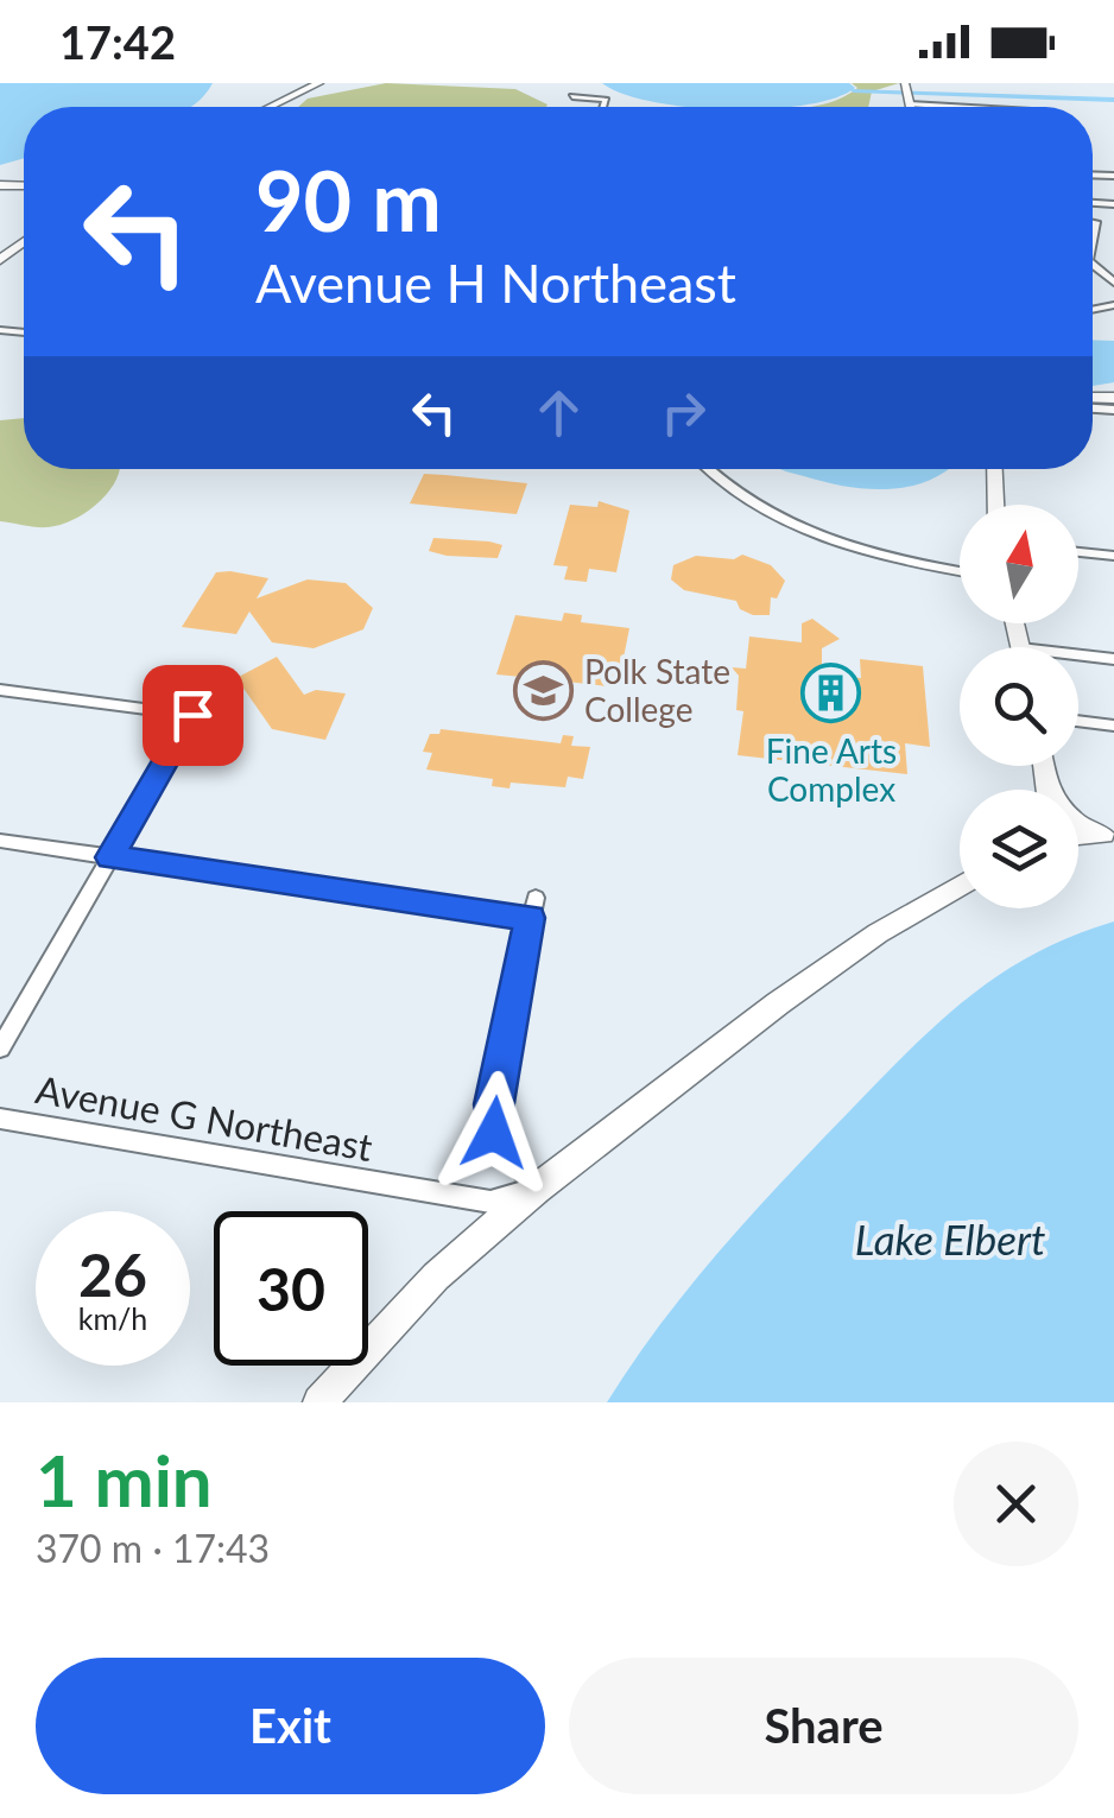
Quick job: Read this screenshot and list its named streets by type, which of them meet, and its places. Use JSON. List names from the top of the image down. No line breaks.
{"streets":{"street":["Avenue G Northeast"]},"water":["Lake Elbert"],"places":{"school or university":["Polk State College"],"building":["Fine Arts Complex"]},"north":"top","page":{"status":"17:42","turn":["90 m","Avenue H Northeast"],"speed":"26 km/h","limit":"30","heading":["1 min","370 m · 17:43"],"buttons":["Exit","Share"]}}
